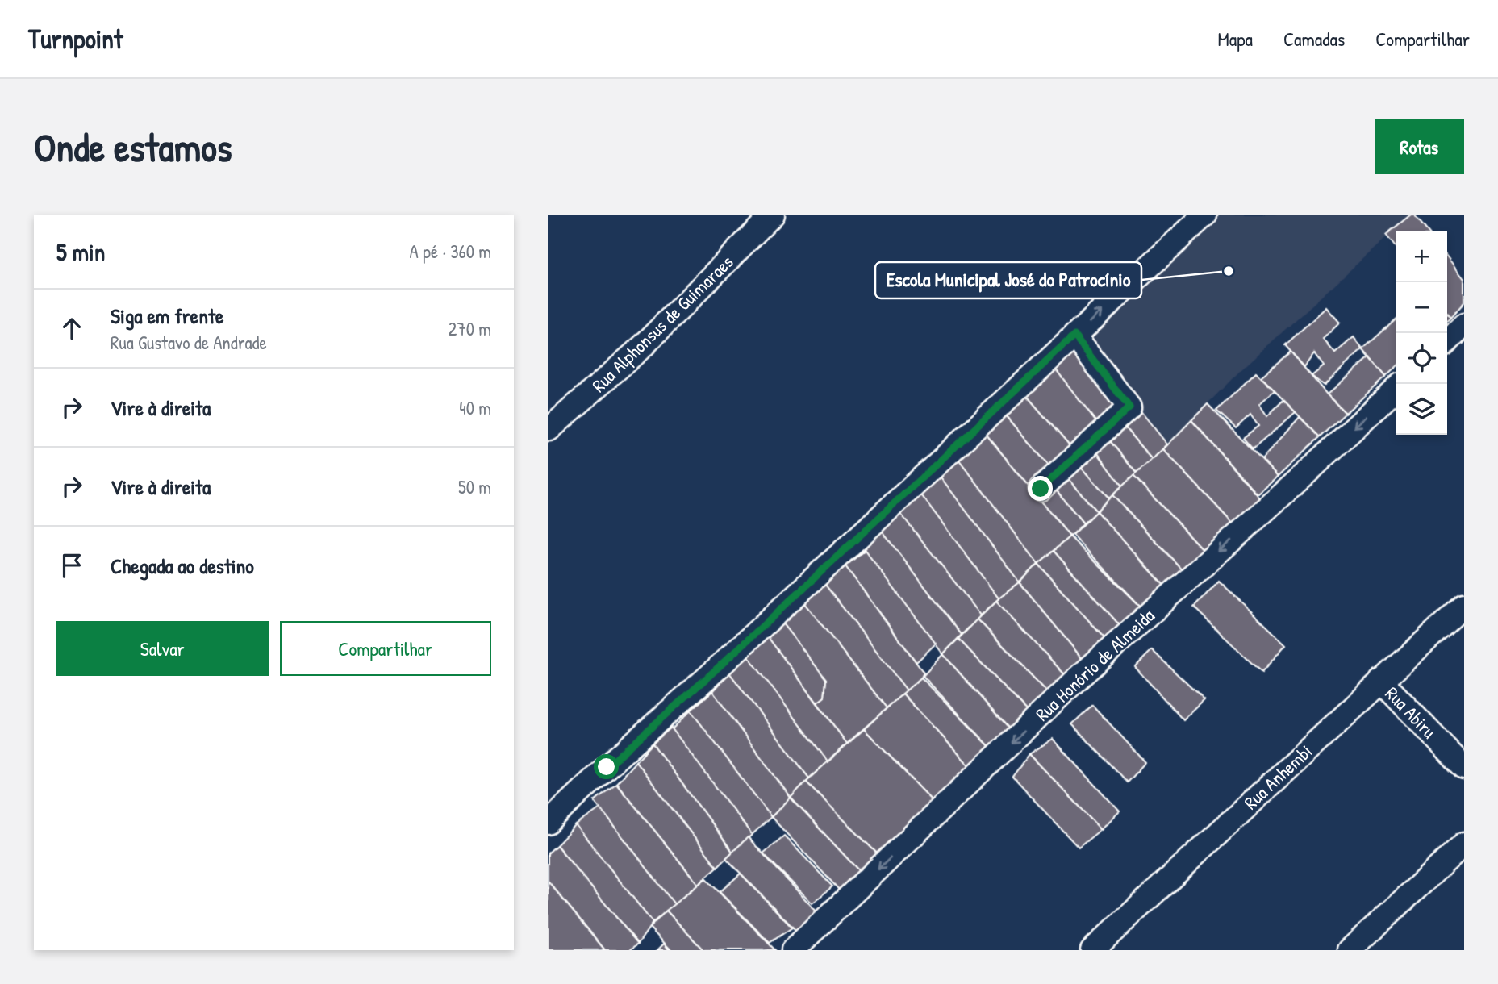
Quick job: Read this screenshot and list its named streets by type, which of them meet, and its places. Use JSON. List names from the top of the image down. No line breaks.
{"streets":{"street":["Rua Alphonsus de Guimaraes","Rua Honório de Almeida","Rua Abiru","Rua Anhembi"]},"crossings":[["Rua Abiru","Rua Anhembi"]],"one_way":["Rua Honório de Almeida"],"places":["Escola Municipal José do Patrocínio"],"page":{"header":"Turnpoint","nav":["Mapa","Camadas","Compartilhar"],"buttons":["Rotas",["Salvar","Compartilhar"]],"title":"Onde estamos","heading":["5 min","A pé · 360 m"],"map_buttons":["+","−"],"list":[["Siga em frente","Rua Gustavo de Andrade","270 m"],["Vire à direita","40 m"],["Vire à direita","50 m"],"Chegada ao destino"]}}
